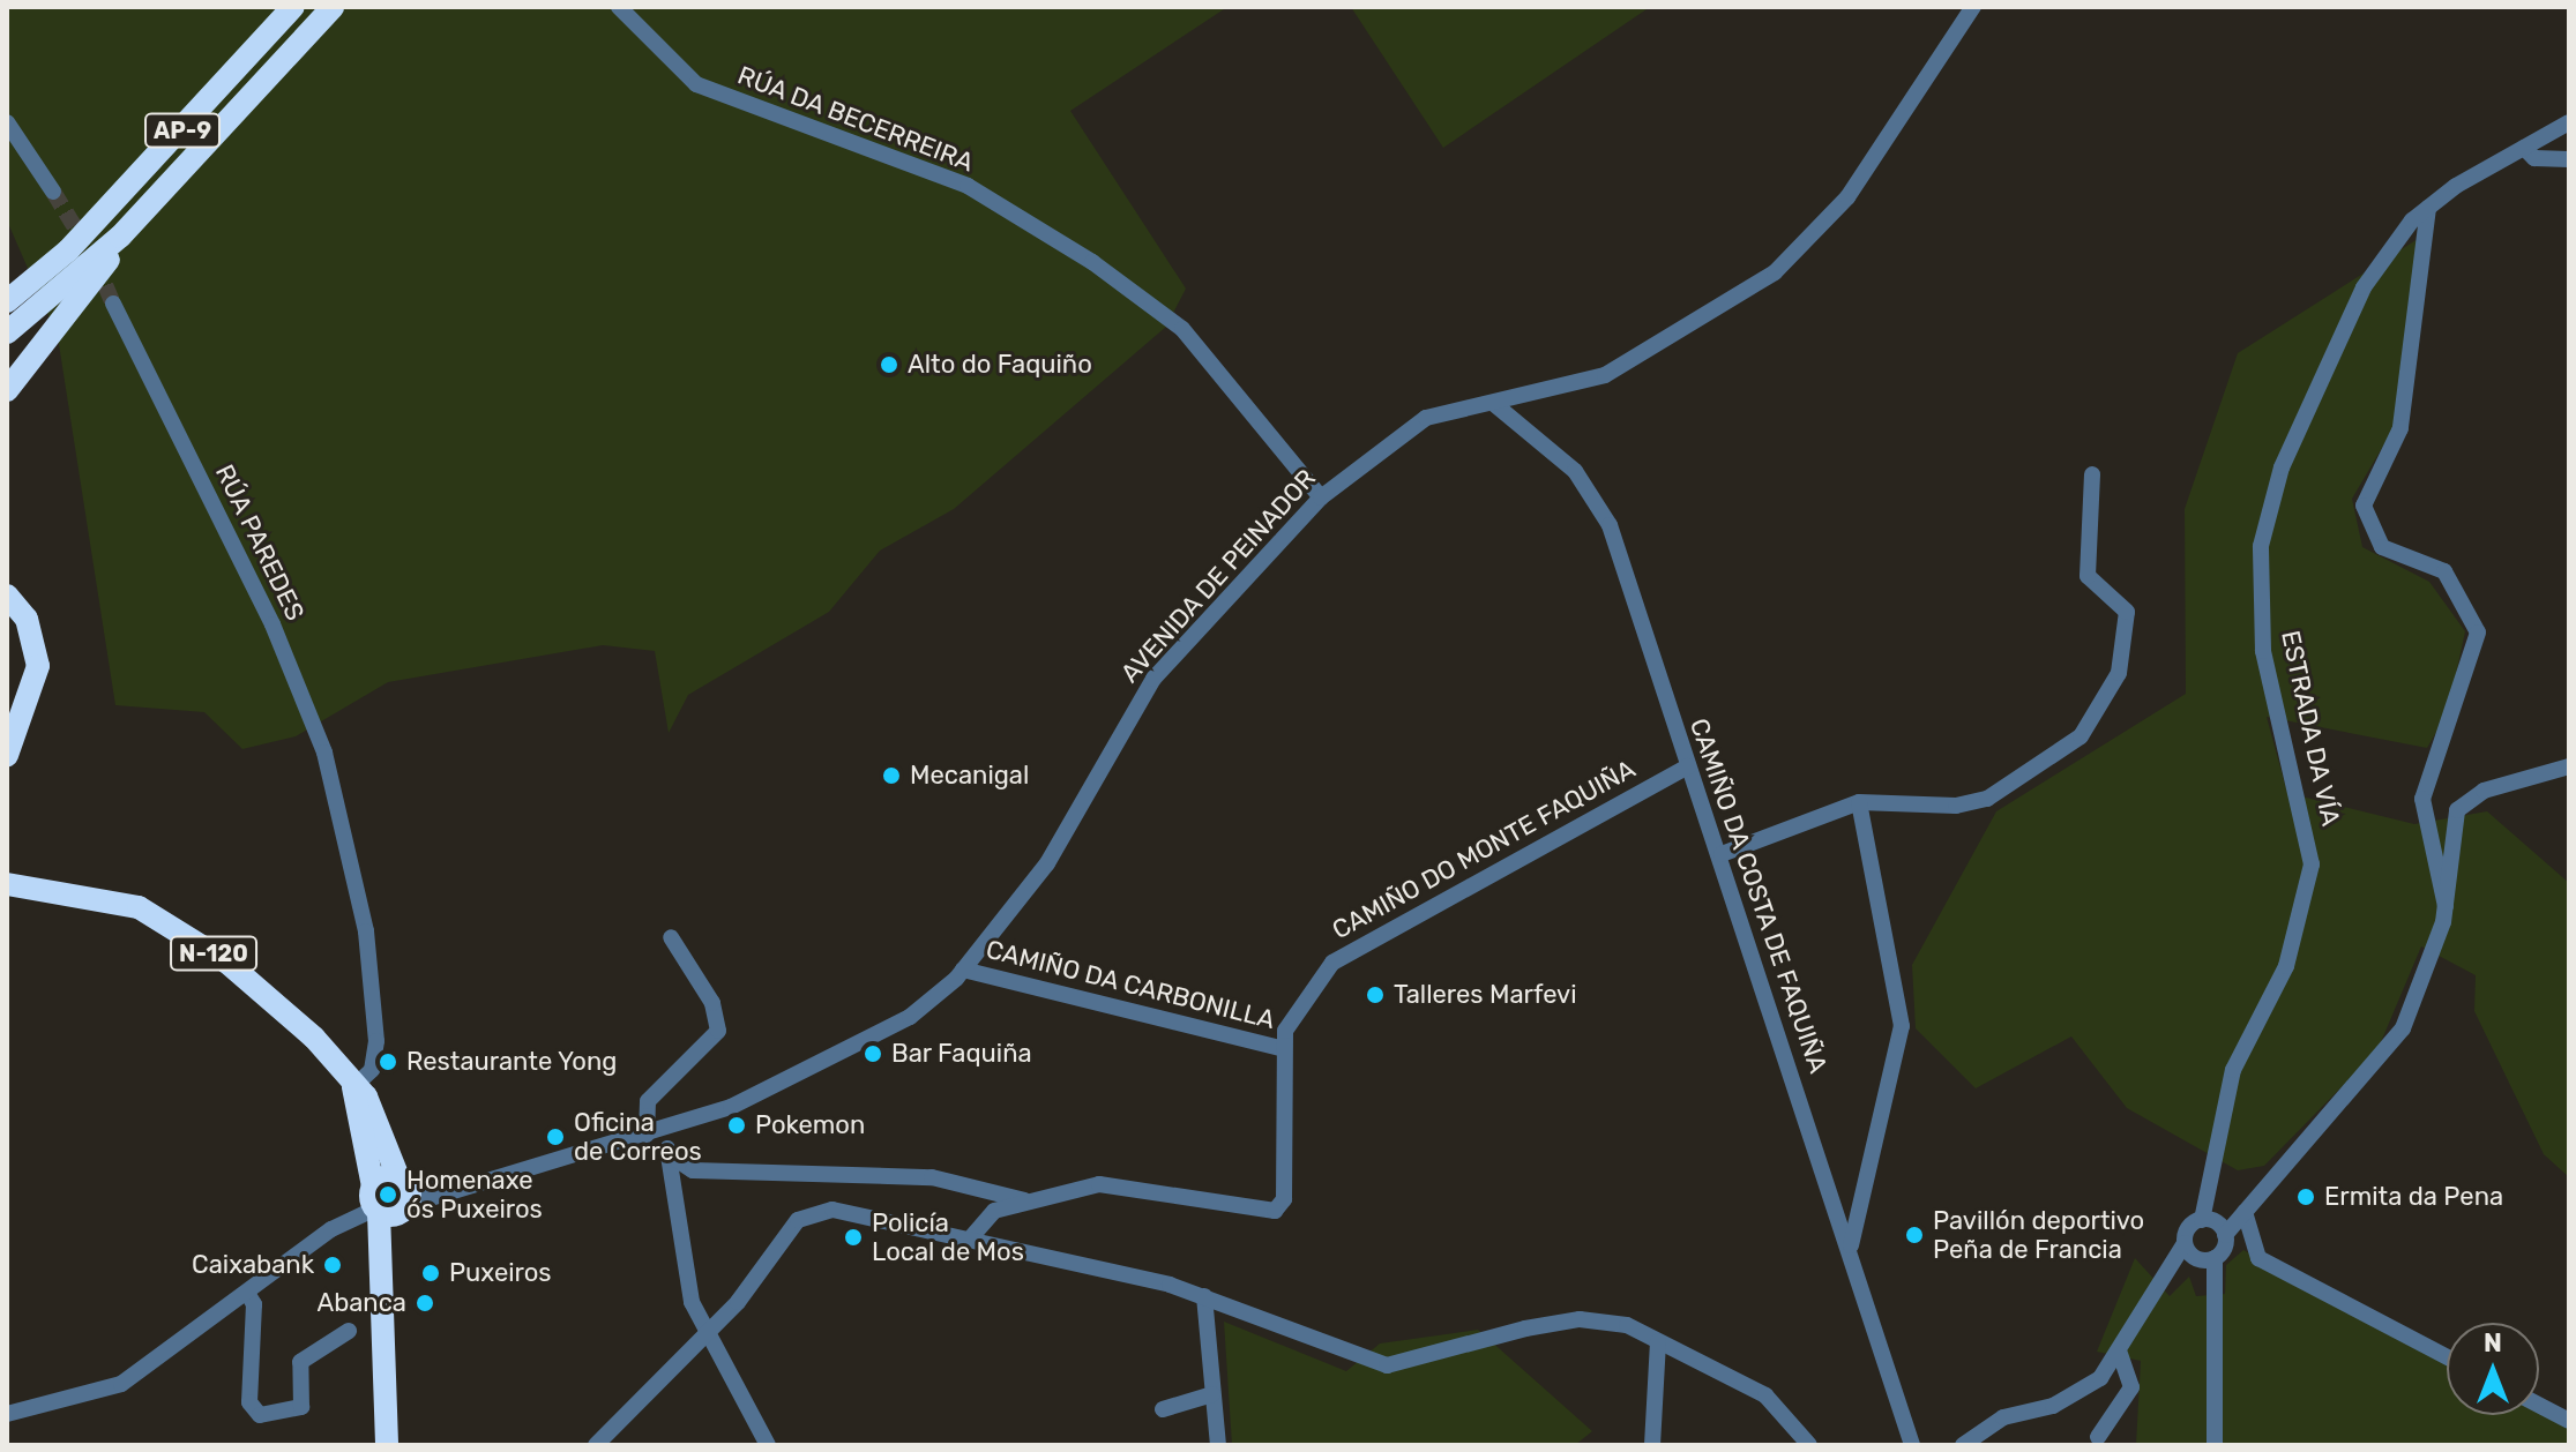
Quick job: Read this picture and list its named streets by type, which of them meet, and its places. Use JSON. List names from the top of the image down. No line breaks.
{"streets":{"highway":["AP-9","N-120"],"street":["RÚA DA BECERREIRA","RÚA PAREDES","AVENIDA DE PEINADOR","ESTRADA DA VÍA","CAMIÑO DO MONTE FAQUIÑA","CAMIÑO DA COSTA DE FAQUIÑA","CAMIÑO DA CARBONILLA"]},"crossings":[["RÚA DA BECERREIRA","AVENIDA DE PEINADOR"],["RÚA PAREDES","N-120"],["AVENIDA DE PEINADOR","CAMIÑO DA COSTA DE FAQUIÑA"],["AVENIDA DE PEINADOR","N-120"],["AVENIDA DE PEINADOR","CAMIÑO DA CARBONILLA"],["CAMIÑO DO MONTE FAQUIÑA","CAMIÑO DA COSTA DE FAQUIÑA"],["CAMIÑO DO MONTE FAQUIÑA","CAMIÑO DA CARBONILLA"]],"places":["Alto do Faquiño","Mecanigal","Talleres Marfevi","Bar Faquiña","Restaurante Yong","Pokemon","Oficina de Correos","Homenaxe ós Puxeiros","Ermita da Pena","Pavillón deportivo Peña de Francia","Policía Local de Mos","Caixabank","Puxeiros","Abanca"],"north":"top"}
